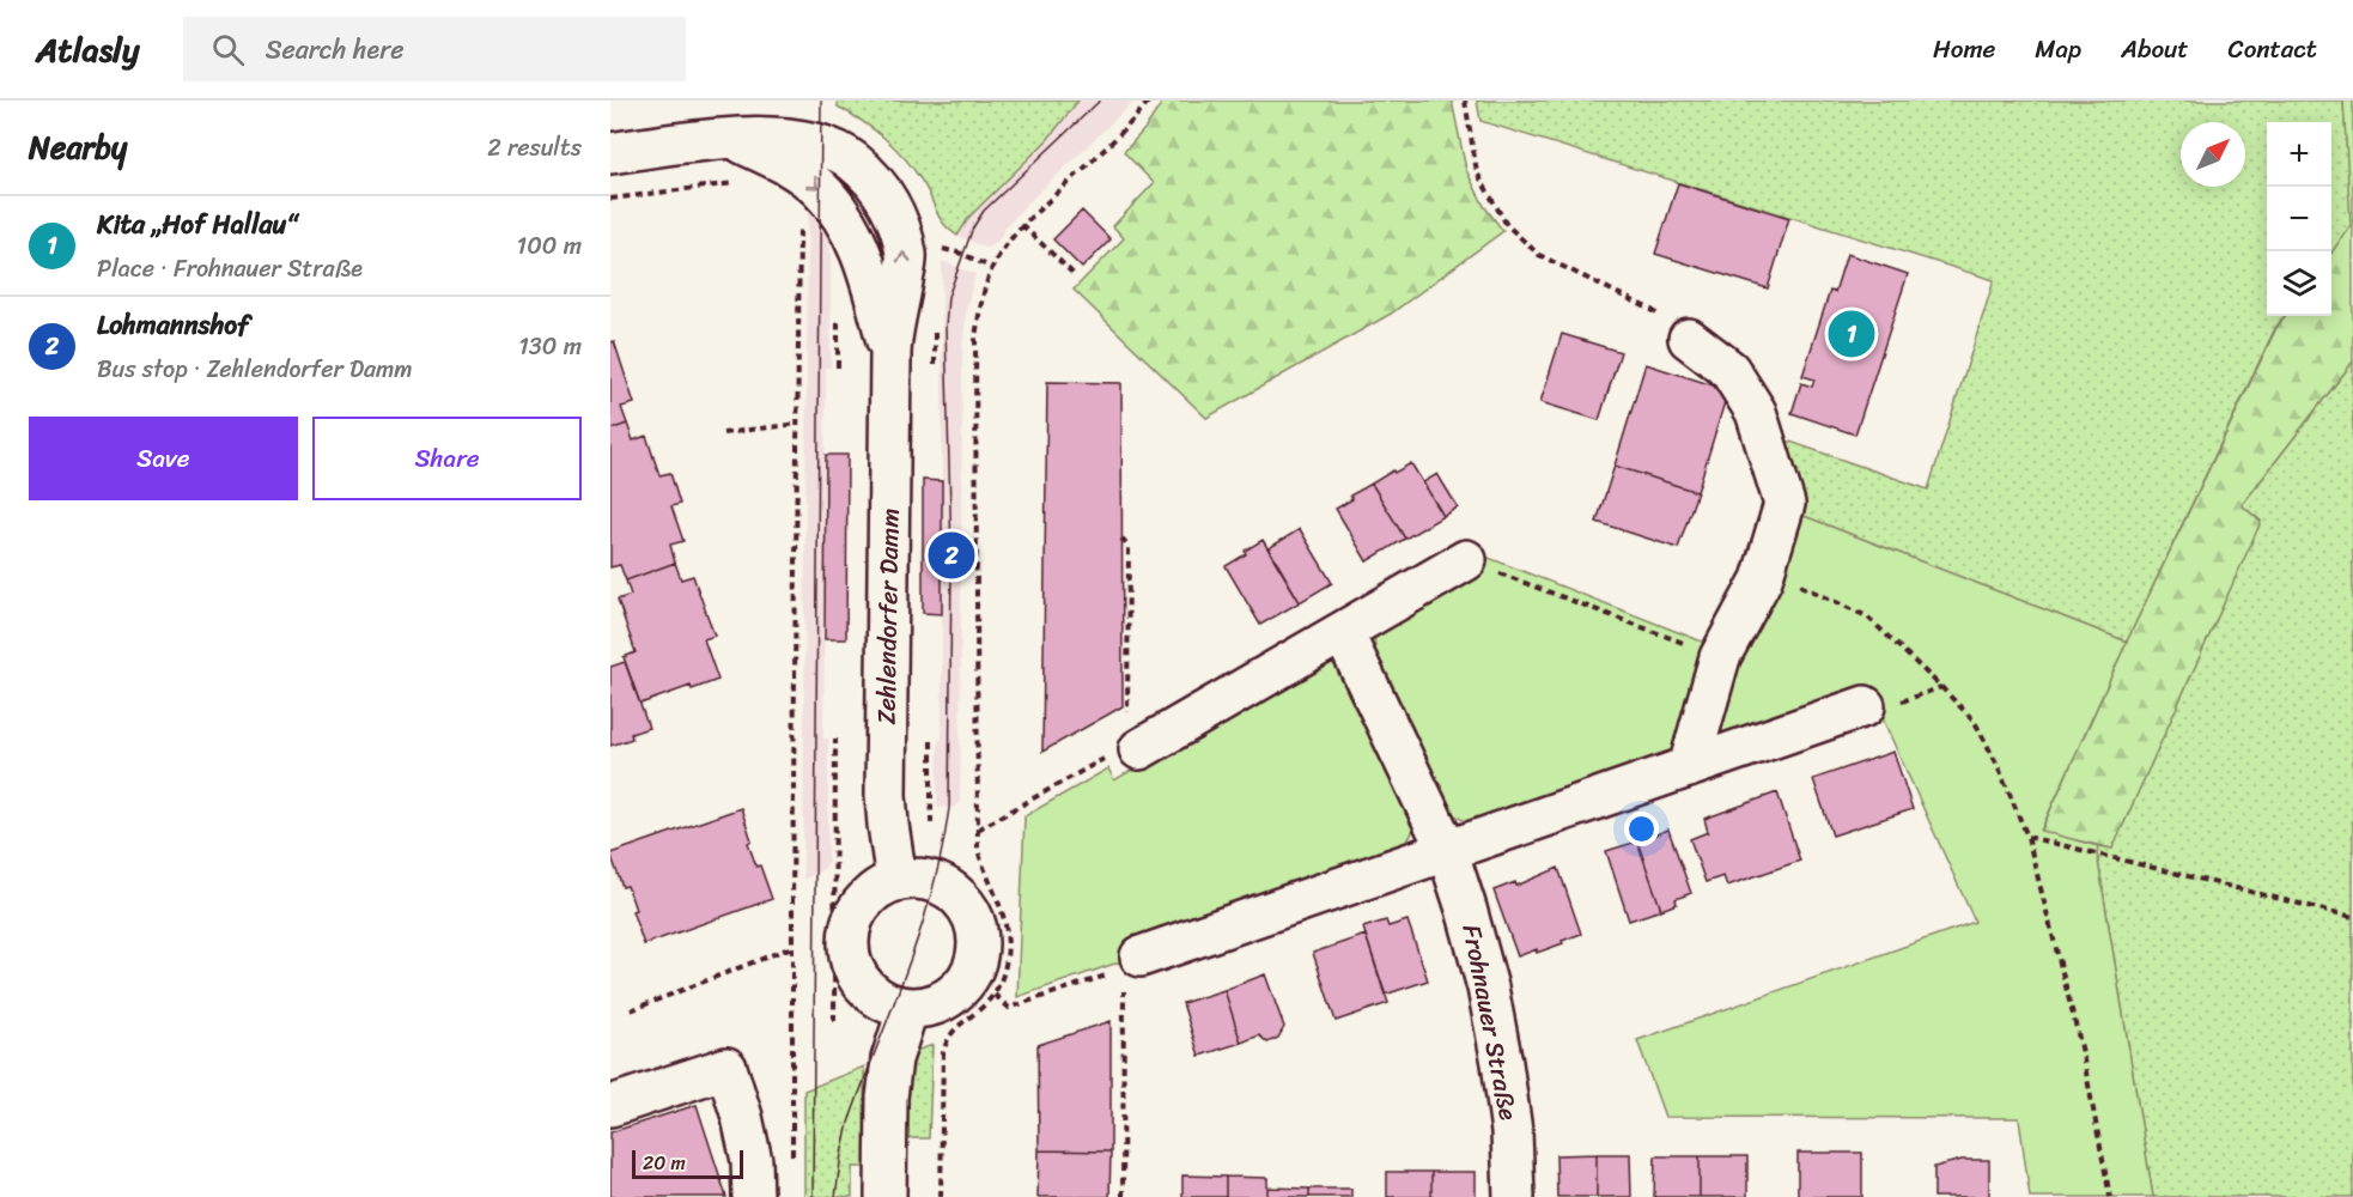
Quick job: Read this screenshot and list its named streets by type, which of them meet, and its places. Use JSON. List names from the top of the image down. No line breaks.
{"streets":{"street":["Zehlendorfer Damm","Frohnauer Straße"]},"scale_bar":"20 m","north":"top right","page":{"header":"Atlasly","search":"Search here","nav":["Home","Map","About","Contact"],"heading":["Nearby","2 results"],"map_buttons":["+","−"],"list":[{"mark":"1","name":"Kita „Hof Hallau“","note":"Place · Frohnauer Straße","value":"100 m"},{"mark":"2","name":"Lohmannshof","note":"Bus stop · Zehlendorfer Damm","value":"130 m"}],"pins":["1","2"],"buttons":["Save","Share"],"scale":"20 m"}}
